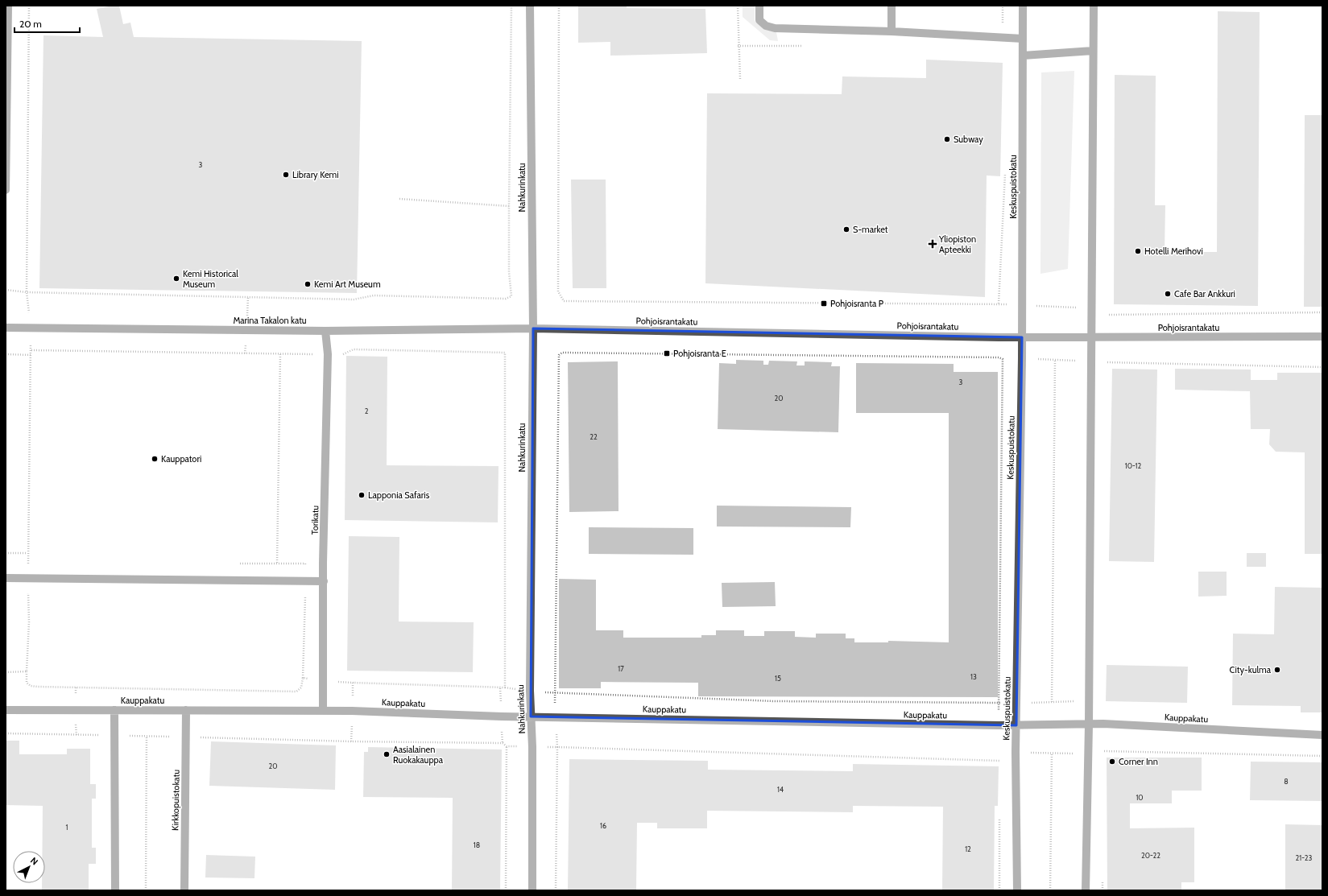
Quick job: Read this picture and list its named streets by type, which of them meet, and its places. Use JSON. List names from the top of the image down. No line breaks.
{"streets":{"street":["Keskuspuistokatu","Nahkurinkatu","Marina Takalon katu","Pohjoisrantakatu","Torikatu","Kauppakatu","Kirkkopuistokatu"]},"crossings":[["Keskuspuistokatu","Pohjoisrantakatu"],["Keskuspuistokatu","Kauppakatu"],["Nahkurinkatu","Marina Takalon katu"],["Nahkurinkatu","Pohjoisrantakatu"],["Nahkurinkatu","Kauppakatu"],["Marina Takalon katu","Pohjoisrantakatu"],["Marina Takalon katu","Torikatu"],["Torikatu","Kauppakatu"],["Kauppakatu","Kirkkopuistokatu"]],"places":{"other":["Subway","Library Kemi","S-market","Hotelli Merihovi","Kemi Historical Museum","Kemi Art Museum","Cafe Bar Ankkuri","Kauppatori","Lapponia Safaris","City-kulma","Aasialainen Ruokakauppa","Corner Inn"],"health":["Yliopiston Apteekki"],"transit":["Pohjoisranta P","Pohjoisranta E"]},"house_numbers":["3","3","20","2","22","10-12","17","13","15","20","8","14","10","16","1","18","12","20-22","21-23"],"scale_bar":"20 m","north":"top right"}
